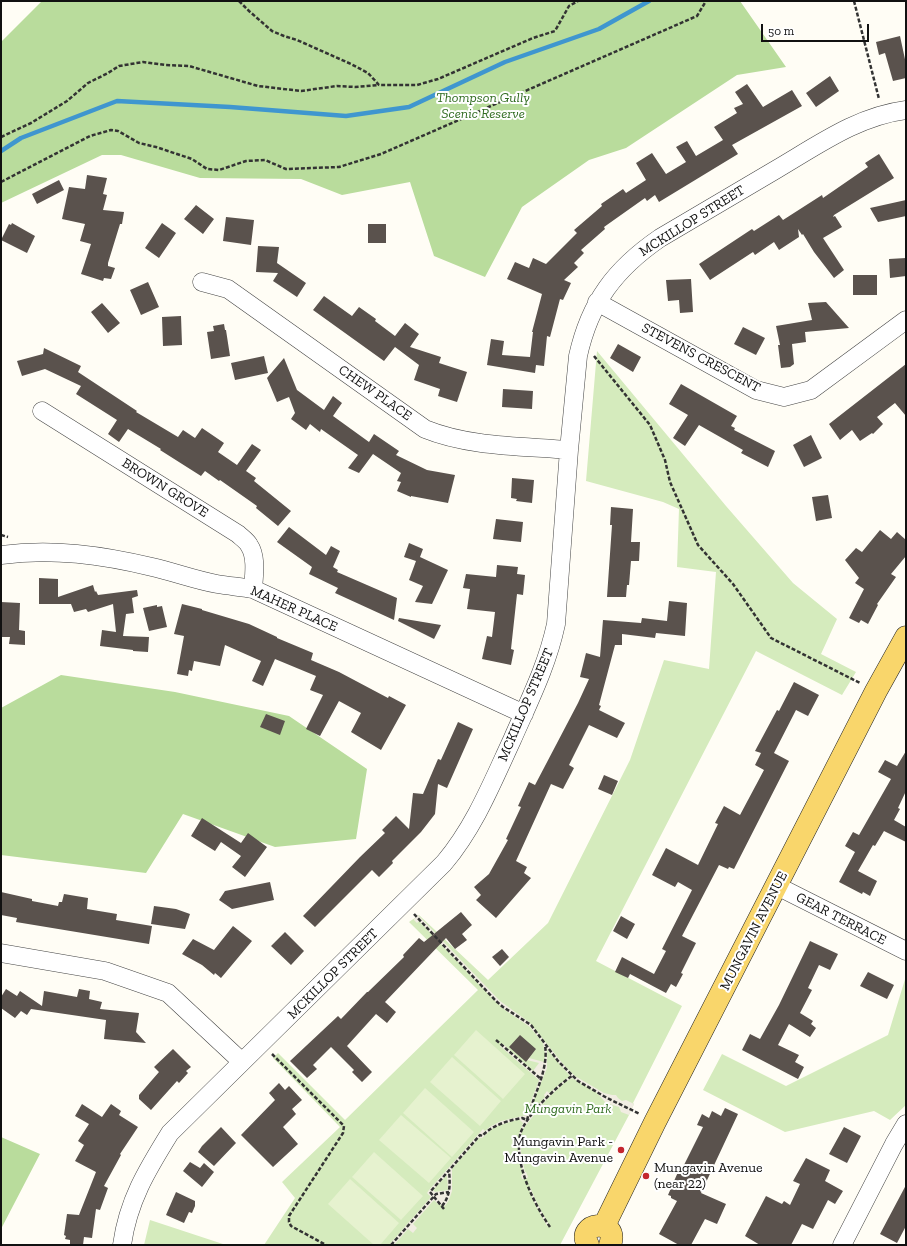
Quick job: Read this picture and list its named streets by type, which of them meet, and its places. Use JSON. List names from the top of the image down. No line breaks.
{"streets":{"main road":["MUNGAVIN AVENUE"],"street":["MCKILLOP STREET","STEVENS CRESCENT","CHEW PLACE","BROWN GROVE","MAHER PLACE","GEAR TERRACE"]},"crossings":[["MCKILLOP STREET","STEVENS CRESCENT"],["MCKILLOP STREET","CHEW PLACE"],["MCKILLOP STREET","MAHER PLACE"],["BROWN GROVE","MAHER PLACE"],["GEAR TERRACE","MUNGAVIN AVENUE"]],"parks":["Thompson Gully Scenic Reserve","Mungavin Park"],"places":["Mungavin Park - Mungavin Avenue","Mungavin Avenue (near 22)"],"scale_bar":"50 m"}
